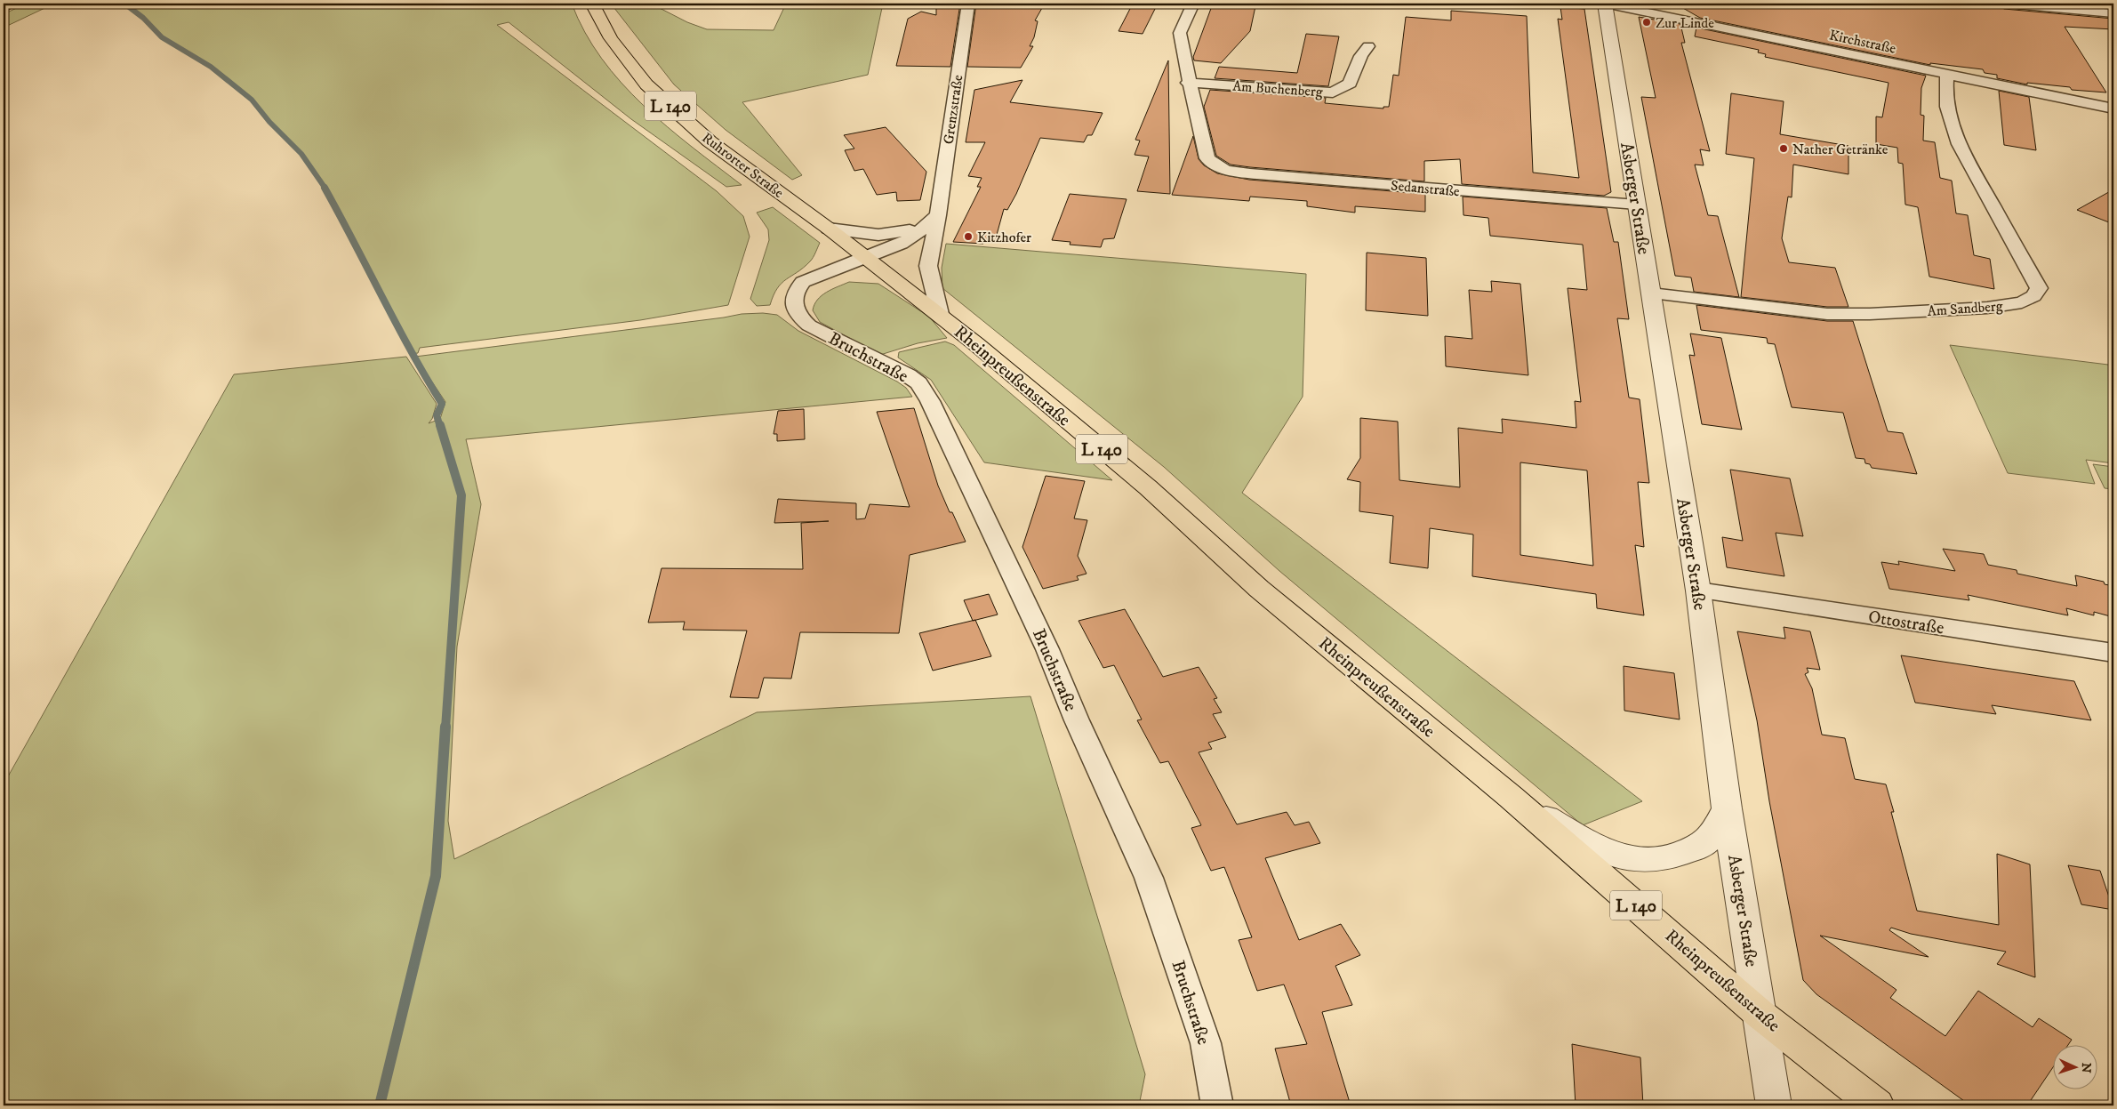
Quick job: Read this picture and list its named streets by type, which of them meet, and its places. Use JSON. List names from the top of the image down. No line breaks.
{"streets":{"main road":["L 140","Ruhrorter Straße","Rheinpreußenstraße"],"street":["Kirchstraße","Am Buchenberg","Grenzstraße","Sedanstraße","Asberger Straße","Am Sandberg","Bruchstraße","Ottostraße"]},"crossings":[["Kirchstraße","Asberger Straße"],["Kirchstraße","Am Sandberg"],["Am Buchenberg","Sedanstraße"],["Grenzstraße","Rheinpreußenstraße"],["Ruhrorter Straße","Bruchstraße"],["Ruhrorter Straße","Rheinpreußenstraße"],["Sedanstraße","Asberger Straße"],["Asberger Straße","Am Sandberg"],["Asberger Straße","Rheinpreußenstraße"],["Asberger Straße","Ottostraße"],["Bruchstraße","Rheinpreußenstraße"]],"places":["Zur Linde","Nather Getränke","Kitzhofer"],"north":"right"}
